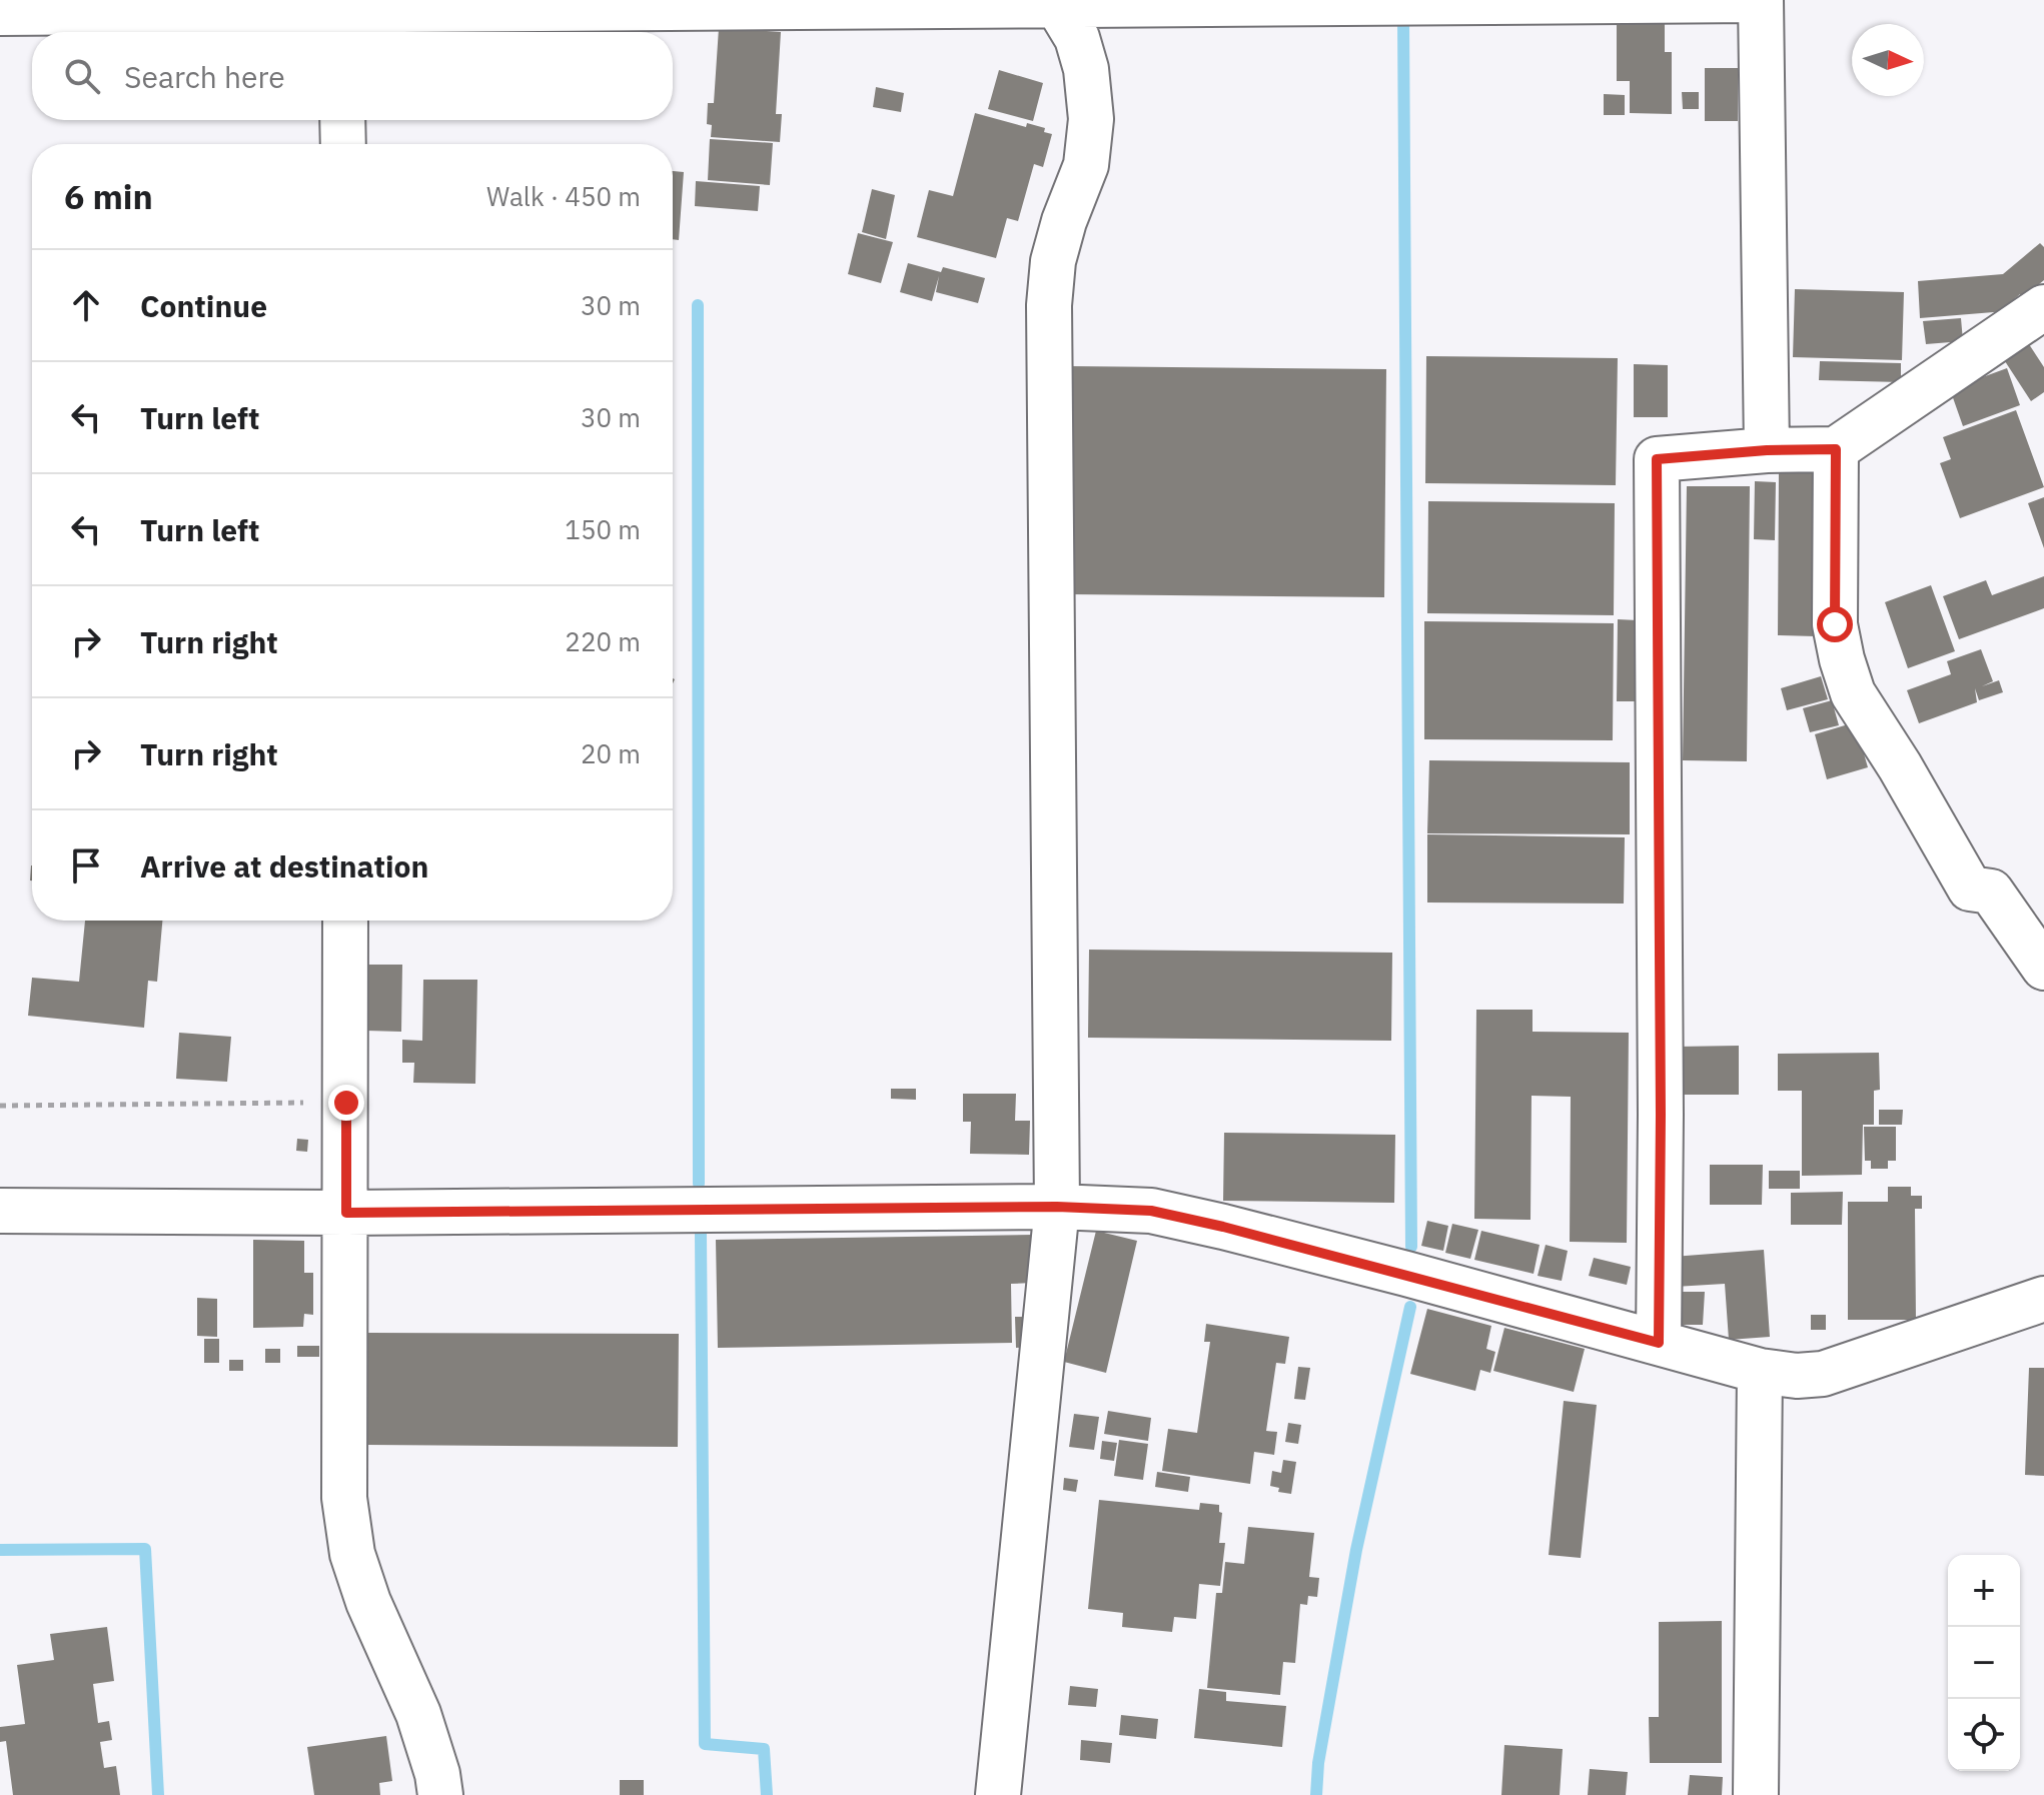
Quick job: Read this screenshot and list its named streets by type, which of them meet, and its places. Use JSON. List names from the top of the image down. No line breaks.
{"north":"right","page":{"search":"Search here","heading":["6 min","Walk · 450 m"],"list":[["Continue","30 m"],["Turn left","30 m"],["Turn left","150 m"],["Turn right","220 m"],["Turn right","20 m"],"Arrive at destination"],"map_buttons":["+","−"]}}
